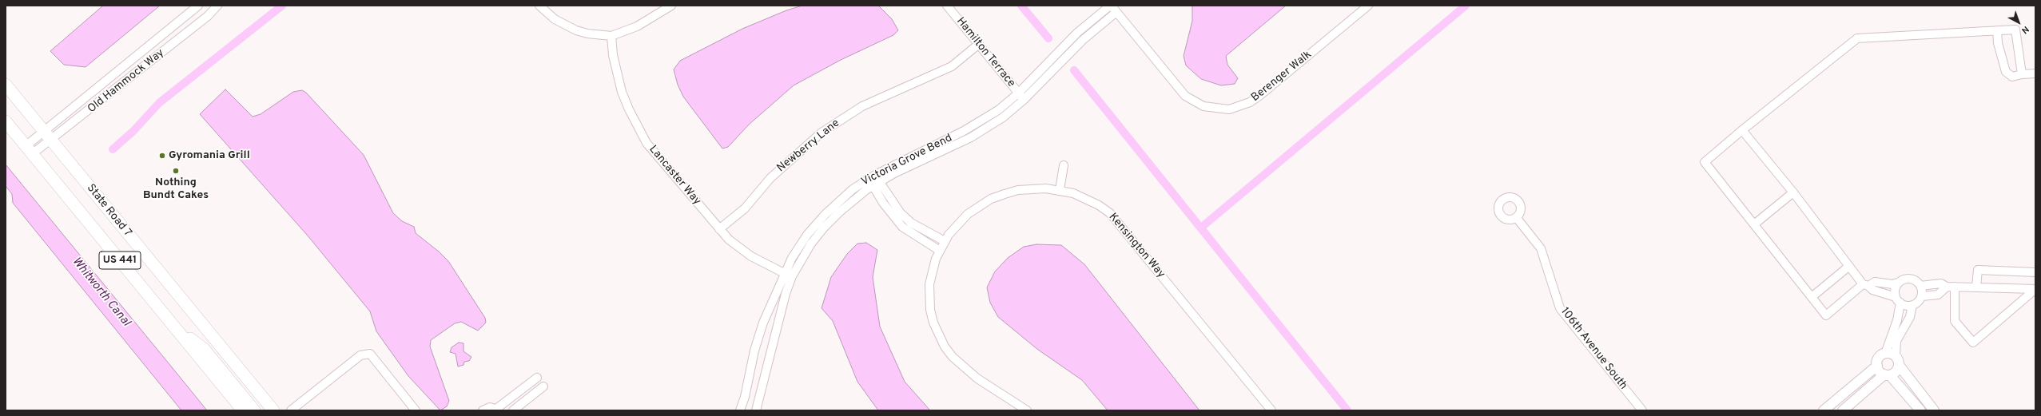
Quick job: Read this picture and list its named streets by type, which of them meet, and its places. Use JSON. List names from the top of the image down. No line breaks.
{"streets":{"main road":["State Road 7","US 441"],"street":["Hamilton Terrace","Berenger Walk","Old Hammock Way","Newberry Lane","Victoria Grove Bend","Lancaster Way","Kensington Way","106th Avenue South"]},"crossings":[["Hamilton Terrace","Newberry Lane"],["Hamilton Terrace","Victoria Grove Bend"],["Berenger Walk","Victoria Grove Bend"],["Old Hammock Way","State Road 7"],["Newberry Lane","Lancaster Way"],["Victoria Grove Bend","Lancaster Way"]],"water":["Whitworth Canal"],"places":["Gyromania Grill","Nothing Bundt Cakes"],"north":"bottom right"}
